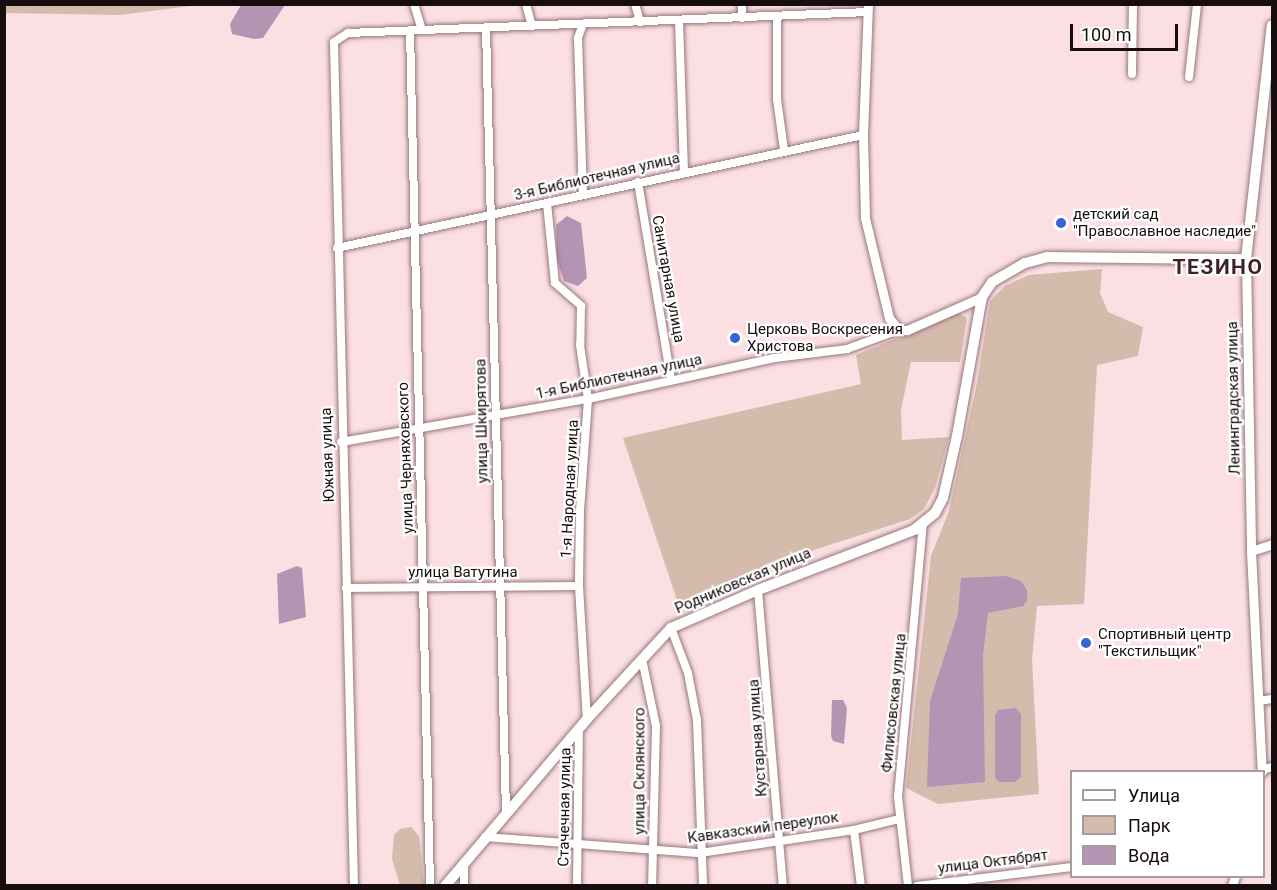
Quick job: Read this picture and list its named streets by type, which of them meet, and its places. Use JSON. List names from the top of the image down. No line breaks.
{"streets":{"main road":["Ленинградская улица","Родниковская улица"],"street":["3-я Библиотечная улица","Санитарная улица","1-я Библиотечная улица","улица Шкирятова","Южная улица","улица Черняховского","1-я Народная улица","улица Ватутина","Филисовская улица","Кустарная улица","улица Склянского","Стачечная улица","Кавказский переулок","улица Октябрят"]},"crossings":[["3-я Библиотечная улица","Санитарная улица"],["3-я Библиотечная улица","улица Шкирятова"],["3-я Библиотечная улица","Южная улица"],["3-я Библиотечная улица","улица Черняховского"],["3-я Библиотечная улица","1-я Народная улица"],["Санитарная улица","1-я Библиотечная улица"],["1-я Библиотечная улица","улица Шкирятова"],["1-я Библиотечная улица","Южная улица"],["1-я Библиотечная улица","улица Черняховского"],["1-я Библиотечная улица","1-я Народная улица"],["улица Шкирятова","улица Ватутина"],["улица Шкирятова","Родниковская улица"],["Южная улица","улица Черняховского"],["Южная улица","улица Ватутина"],["улица Черняховского","улица Ватутина"],["1-я Народная улица","улица Ватутина"],["1-я Народная улица","Родниковская улица"],["Родниковская улица","Филисовская улица"],["Родниковская улица","Кустарная улица"],["Родниковская улица","улица Склянского"],["Родниковская улица","Стачечная улица"],["Родниковская улица","Кавказский переулок"],["Филисовская улица","Кавказский переулок"],["Кустарная улица","Кавказский переулок"],["улица Склянского","Кавказский переулок"],["Стачечная улица","Кавказский переулок"]],"districts":["ТЕЗИНО"],"places":["детский сад \"Православное наследие\"","Церковь Воскресения Христова","Спортивный центр \"Текстильщик\""],"legend":["Улица","Парк","Вода"],"scale_bar":"100 m"}
